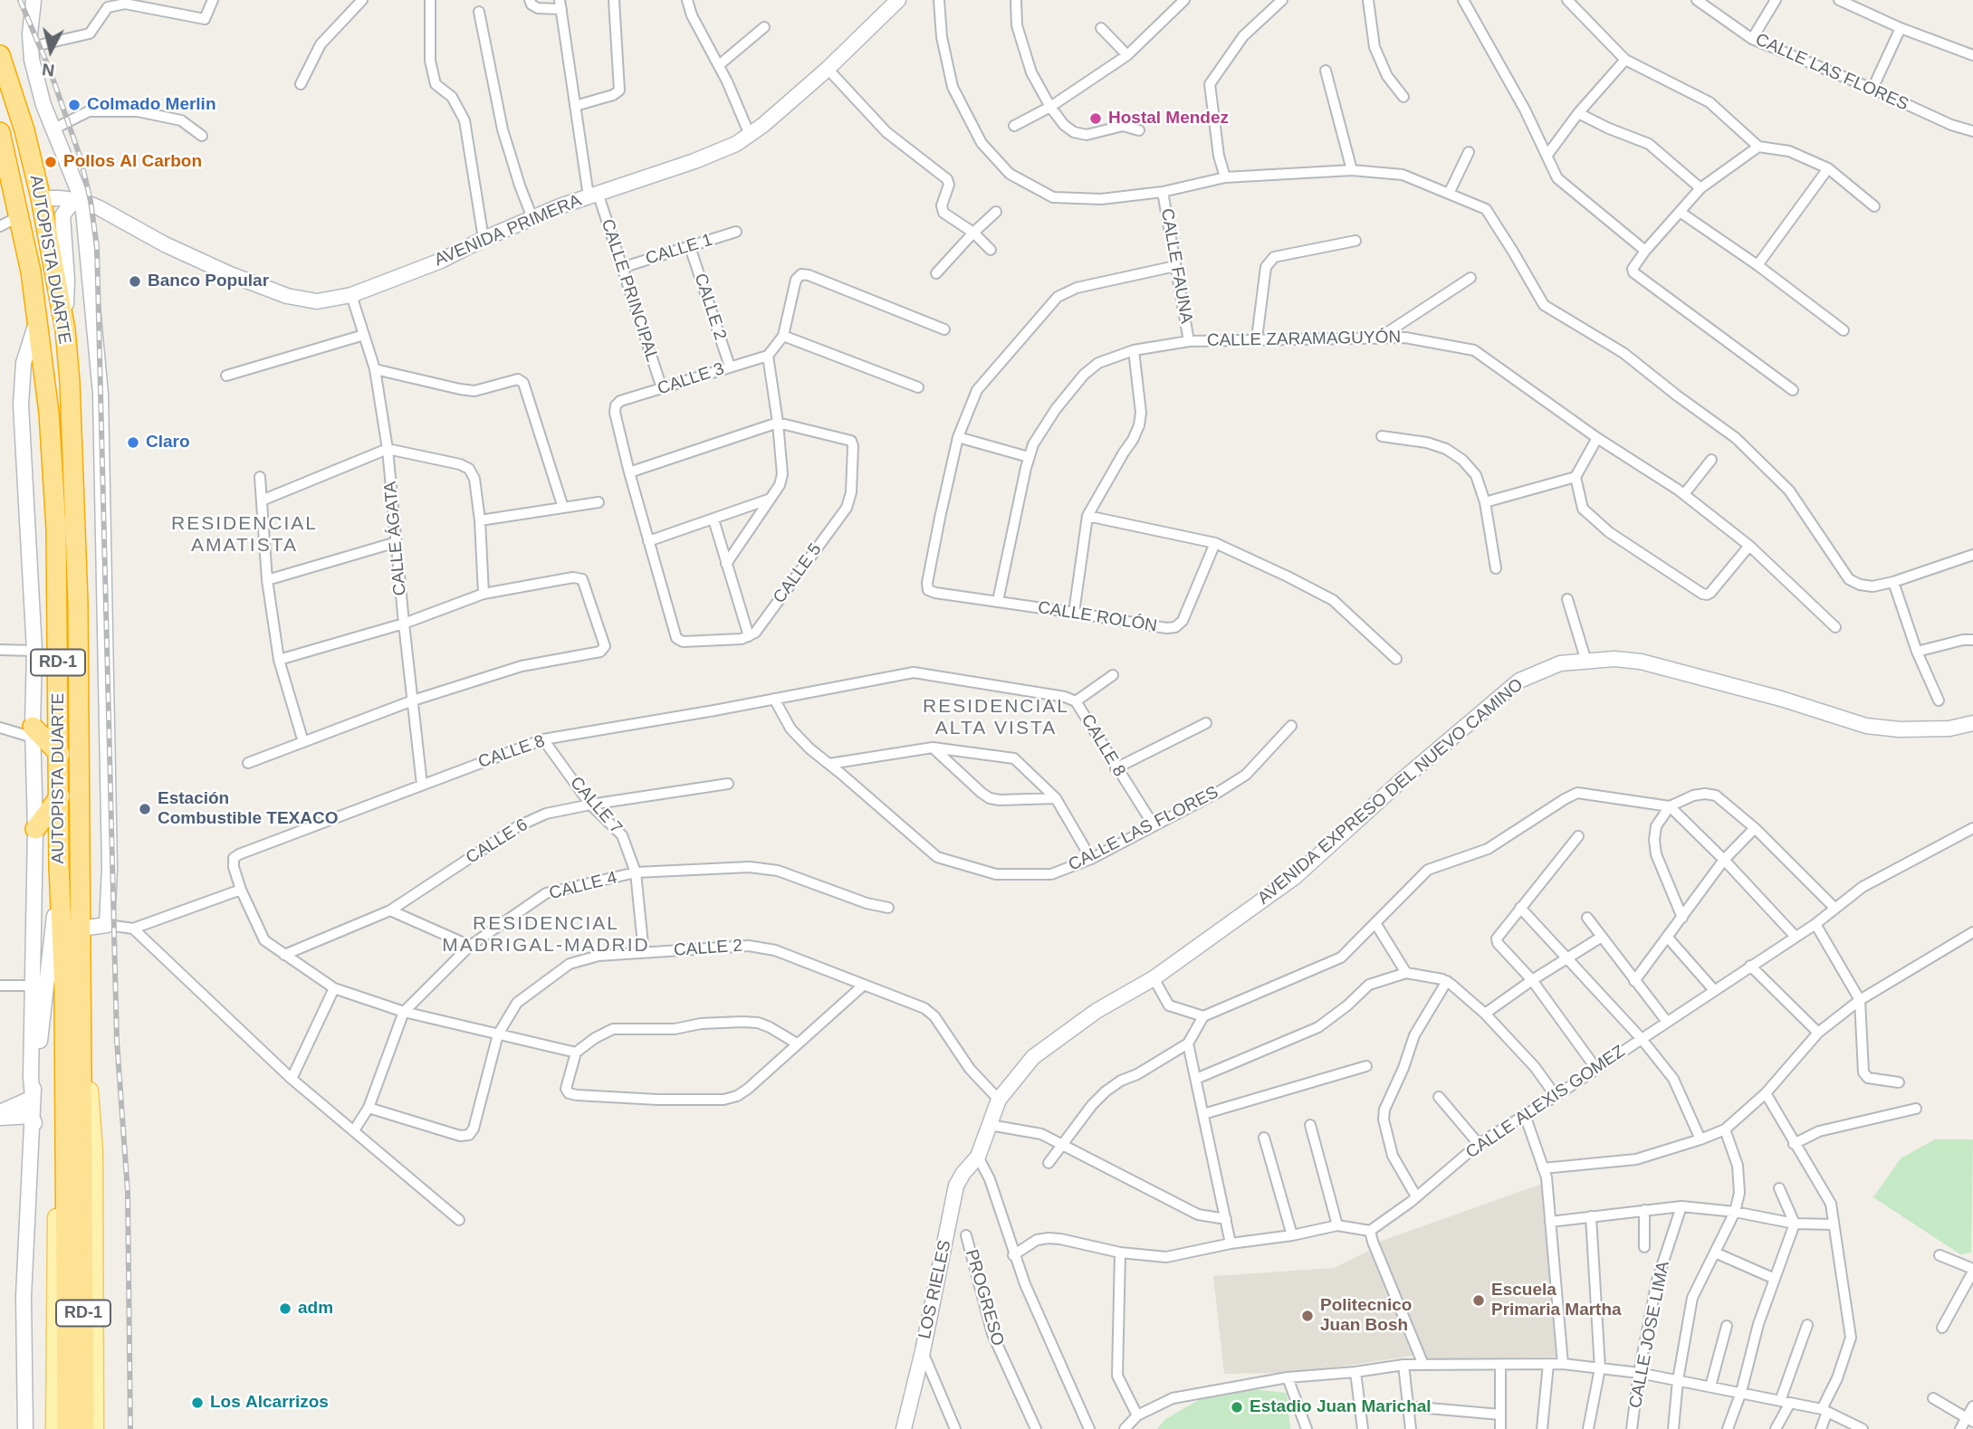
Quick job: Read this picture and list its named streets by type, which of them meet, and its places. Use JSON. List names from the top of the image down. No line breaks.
{"streets":{"highway":["AUTOPISTA DUARTE","RD-1"],"street":["CALLE LAS FLORES","AVENIDA PRIMERA","CALLE 1","CALLE FAUNA","CALLE PRINCIPAL","CALLE 2","CALLE ZARAMAGUYÓN","CALLE 3","CALLE ÁGATA","CALLE 5","CALLE ROLÓN","CALLE 8","AVENIDA EXPRESO DEL NUEVO CAMINO","CALLE 7","CALLE 6","CALLE 4","CALLE ALEXIS GOMEZ","LOS RIELES","PROGRESO","CALLE JOSE LIMA"]},"crossings":[["CALLE LAS FLORES","CALLE 8"],["AVENIDA PRIMERA","AUTOPISTA DUARTE"],["AVENIDA PRIMERA","CALLE PRINCIPAL"],["AVENIDA PRIMERA","CALLE ÁGATA"],["CALLE 1","CALLE PRINCIPAL"],["CALLE 1","CALLE 2"],["AUTOPISTA DUARTE","RD-1"],["CALLE FAUNA","CALLE ZARAMAGUYÓN"],["CALLE PRINCIPAL","CALLE 3"],["CALLE 2","CALLE 3"],["CALLE 2","CALLE 8"],["CALLE 2","AVENIDA EXPRESO DEL NUEVO CAMINO"],["CALLE 2","CALLE 7"],["CALLE 2","CALLE 4"],["CALLE ZARAMAGUYÓN","CALLE ROLÓN"],["CALLE ÁGATA","CALLE 8"],["CALLE 8","CALLE 7"],["CALLE 8","CALLE 6"],["CALLE 8","CALLE 4"],["AVENIDA EXPRESO DEL NUEVO CAMINO","LOS RIELES"],["CALLE 7","CALLE 6"],["CALLE 7","CALLE 4"]],"districts":["RESIDENCIAL AMATISTA","RESIDENCIAL ALTA VISTA","RESIDENCIAL MADRIGAL-MADRID"],"places":["Colmado Merlin","Hostal Mendez","Pollos Al Carbon","Banco Popular","Claro","Estación Combustible TEXACO","Escuela Primaria Martha","adm","Politecnico Juan Bosh","Los Alcarrizos","Estadio Juan Marichal"],"north":"bottom"}
